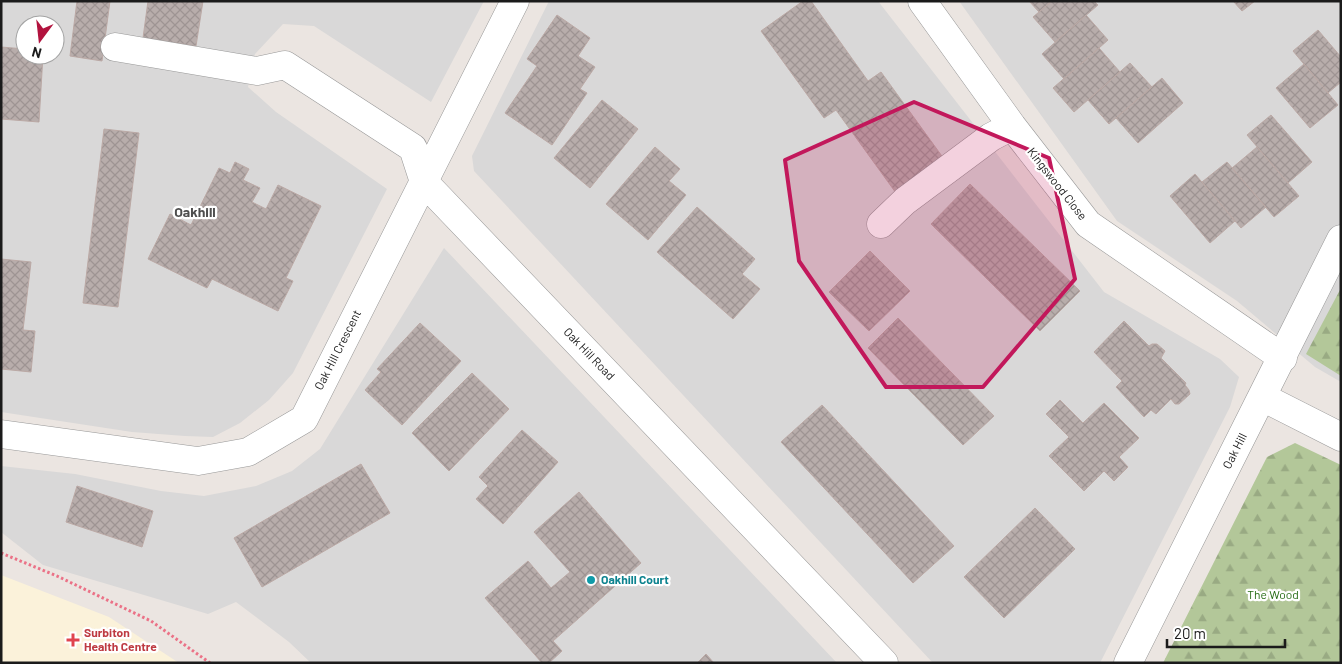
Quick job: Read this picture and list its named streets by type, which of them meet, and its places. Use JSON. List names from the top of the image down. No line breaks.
{"streets":{"street":["Kingswood Close","Oak Hill Crescent","Oak Hill Road","Oak Hill"]},"crossings":[["Kingswood Close","Oak Hill"],["Oak Hill Crescent","Oak Hill Road"]],"districts":["Oakhill"],"parks":["The Wood"],"places":{"other":["Oakhill Court"],"health":["Surbiton Health Centre"]},"scale_bar":"20 m","north":"bottom"}
